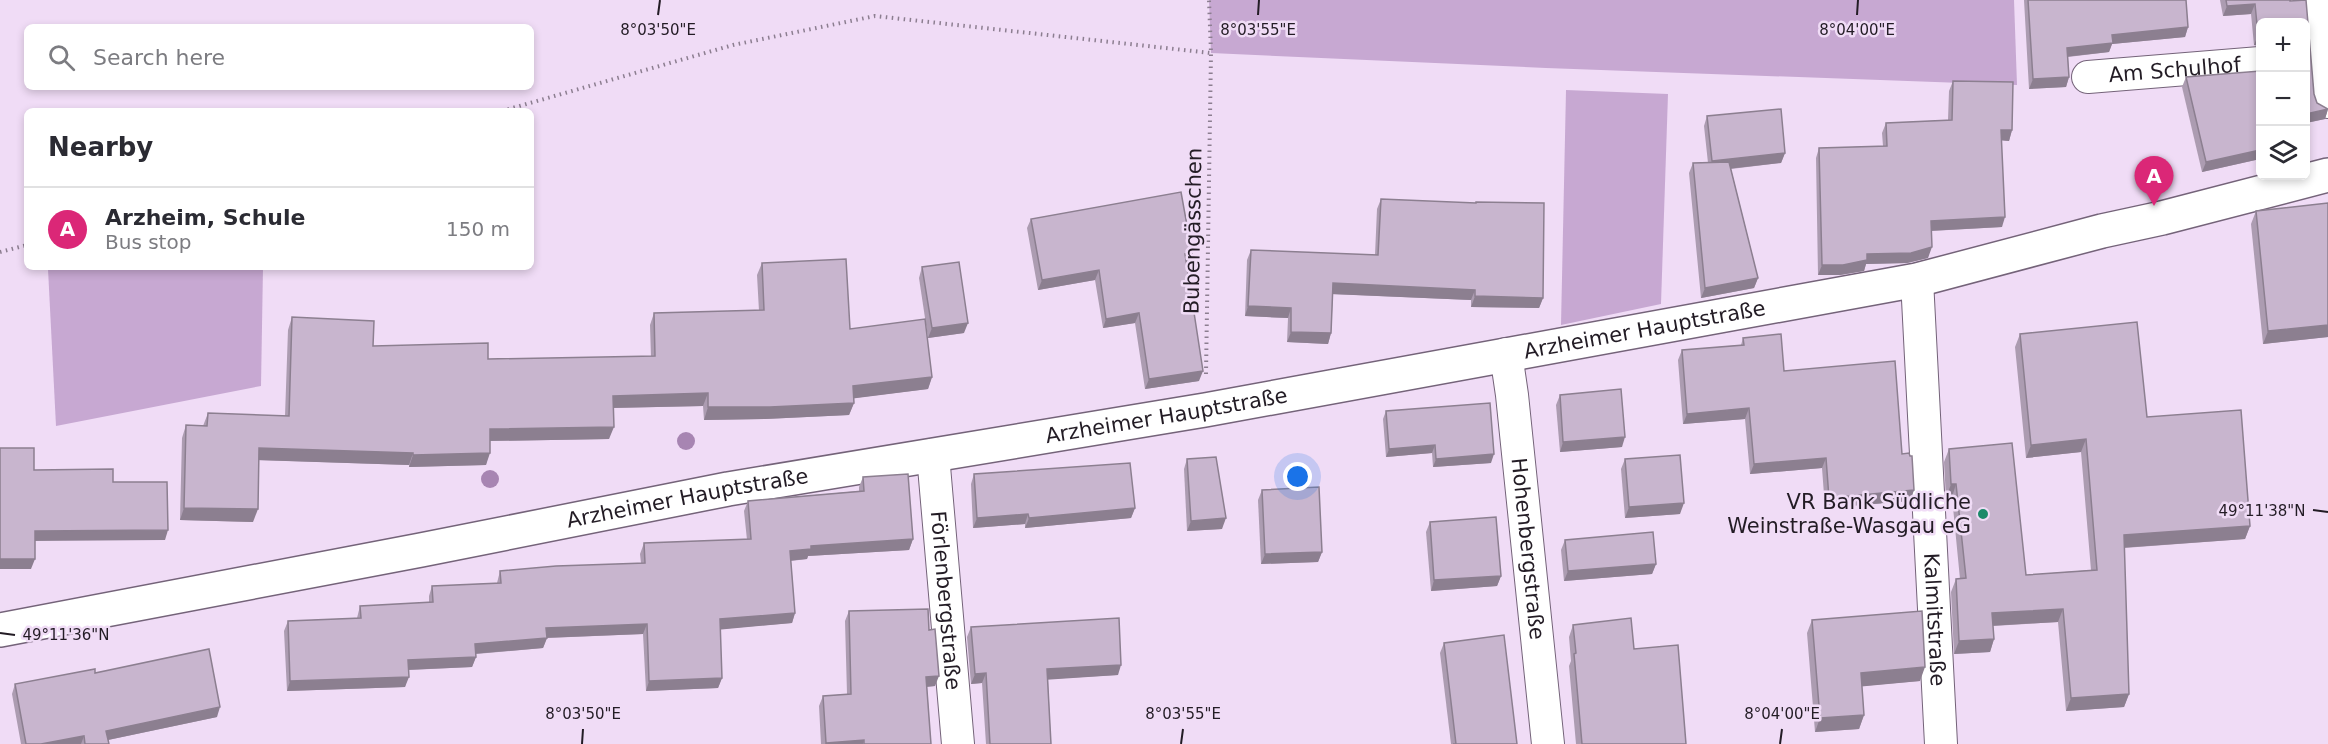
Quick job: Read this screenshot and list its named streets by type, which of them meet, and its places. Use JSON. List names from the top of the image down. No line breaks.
{"streets":{"street":["Am Schulhof","Arzheimer Hauptstraße","Hohenbergstraße","Förlenbergstraße","Kalmitstraße"],"path":["Bubengässchen"]},"crossings":[["Bubengässchen","Arzheimer Hauptstraße"],["Arzheimer Hauptstraße","Hohenbergstraße"],["Arzheimer Hauptstraße","Förlenbergstraße"],["Arzheimer Hauptstraße","Kalmitstraße"]],"places":["VR Bank Südliche Weinstraße-Wasgau eG"],"page":{"map_buttons":["+","−"],"search":"Search here","heading":"Nearby","pins":"A","list":[{"mark":"A","name":"Arzheim, Schule","note":"Bus stop","value":"150 m"}]},"coordinates":["8°03'50\"E","8°03'55\"E","8°04'00\"E","49°11'38\"N","49°11'36\"N"]}
